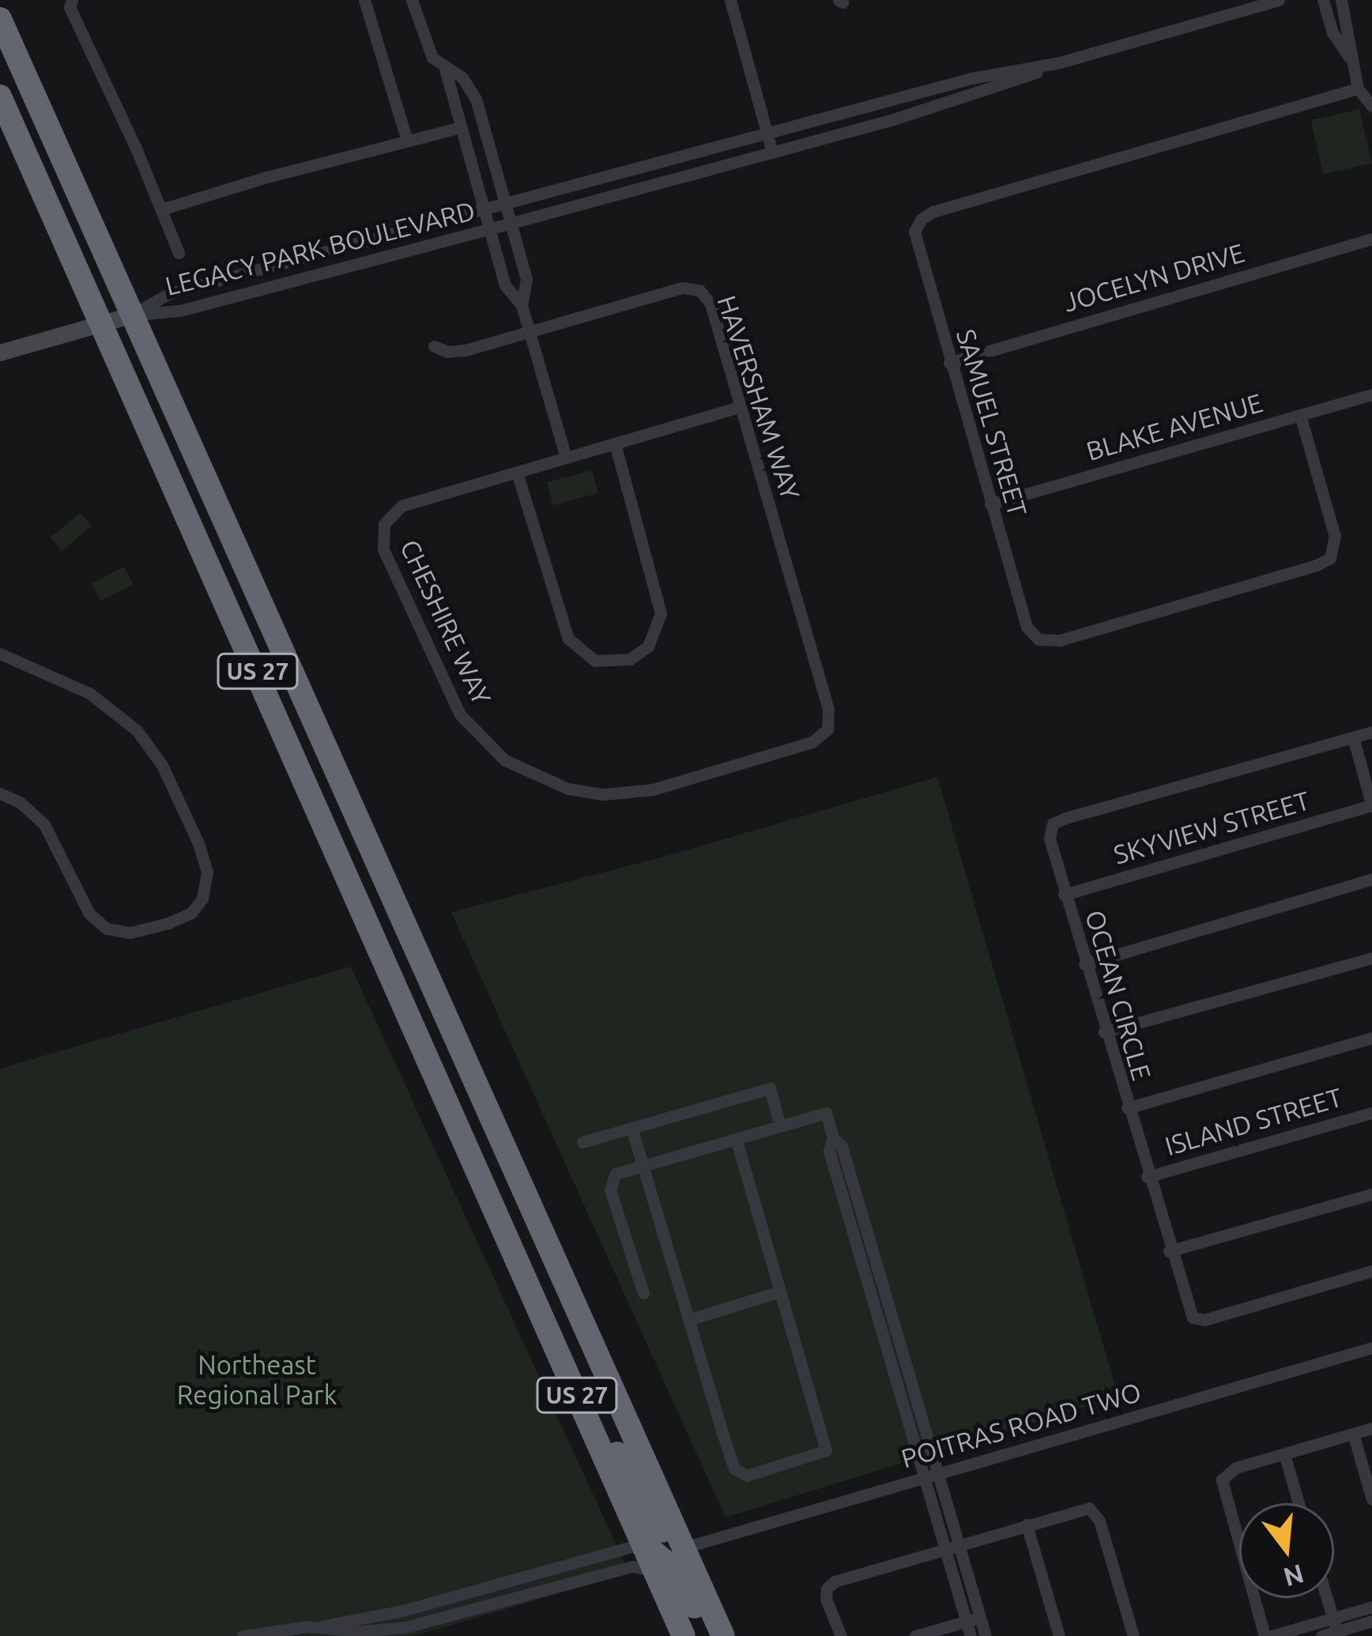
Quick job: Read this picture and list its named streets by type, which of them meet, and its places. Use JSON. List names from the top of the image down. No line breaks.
{"streets":{"highway":["US 27"],"street":["LEGACY PARK BOULEVARD","JOCELYN DRIVE","HAVERSHAM WAY","SAMUEL STREET","BLAKE AVENUE","CHESHIRE WAY","SKYVIEW STREET","OCEAN CIRCLE","ISLAND STREET","POITRAS ROAD TWO"]},"crossings":[["LEGACY PARK BOULEVARD","US 27"],["JOCELYN DRIVE","SAMUEL STREET"],["HAVERSHAM WAY","CHESHIRE WAY"],["SAMUEL STREET","BLAKE AVENUE"],["US 27","POITRAS ROAD TWO"],["SKYVIEW STREET","OCEAN CIRCLE"],["OCEAN CIRCLE","ISLAND STREET"]],"parks":["Northeast Regional Park"],"north":"bottom"}
